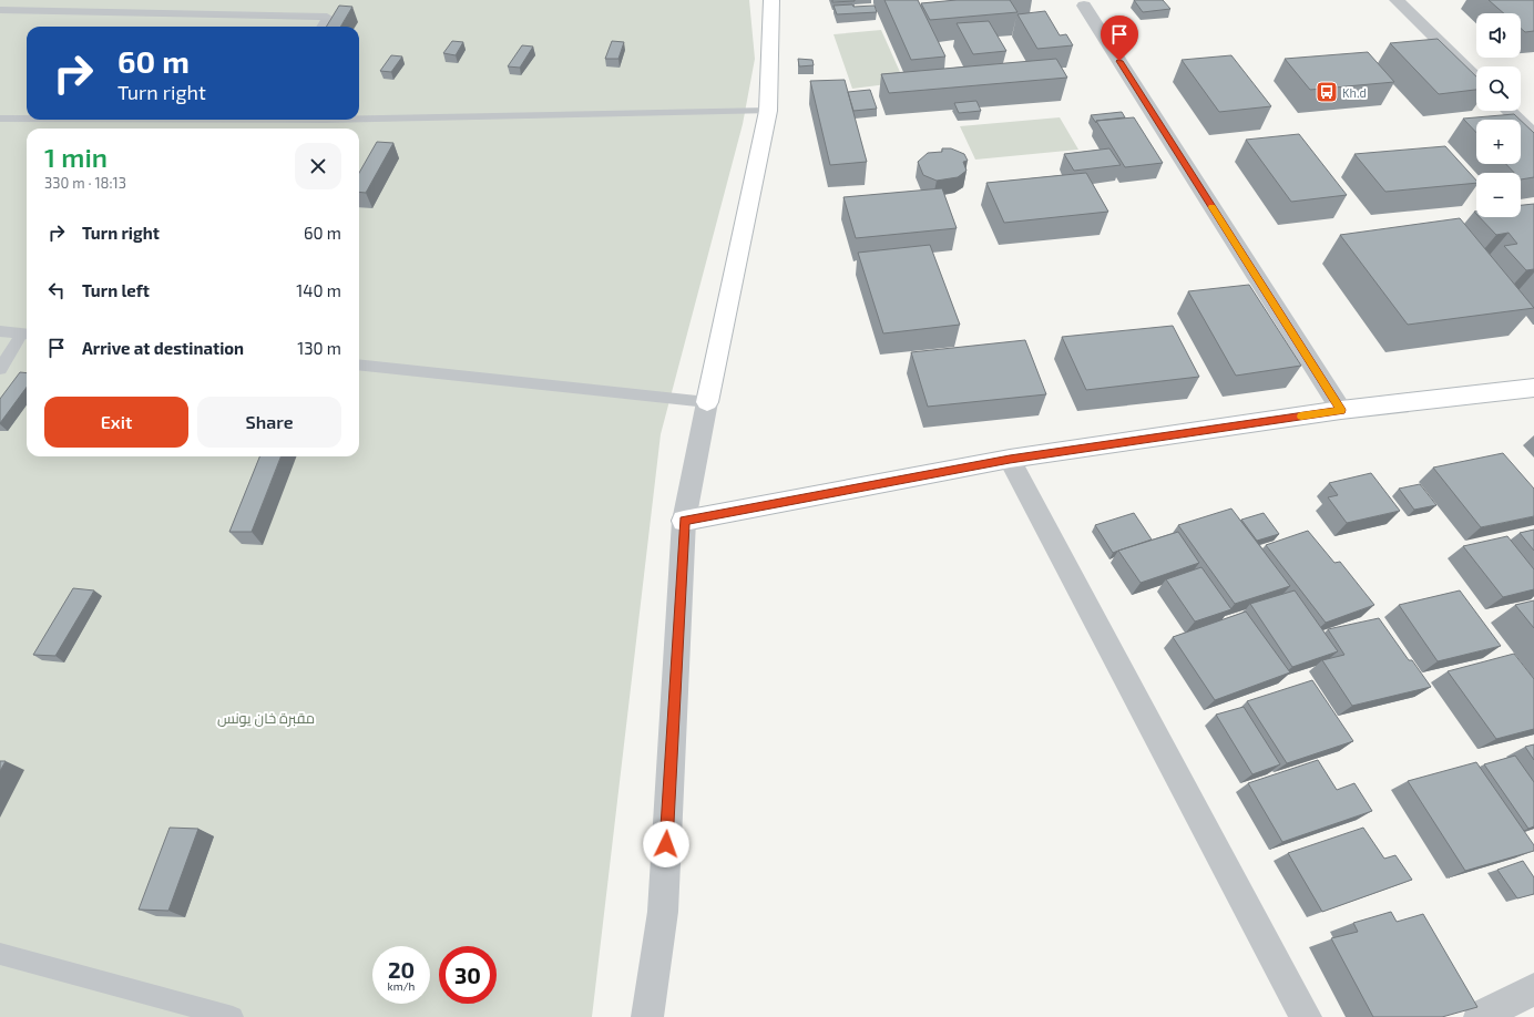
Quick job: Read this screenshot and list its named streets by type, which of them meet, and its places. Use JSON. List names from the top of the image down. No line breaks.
{"parks":["مقبرة خان يونس"],"places":{"bus stop":["Kh.d"]},"page":{"map_buttons":["+","−"],"turn":["60 m","Turn right"],"heading":["1 min","330 m · 18:13"],"list":[{"name":"Turn right","value":"60 m"},{"name":"Turn left","value":"140 m"},{"name":"Arrive at destination","value":"130 m"}],"buttons":["Exit","Share"],"speed":"20 km/h","limit":"30"}}
